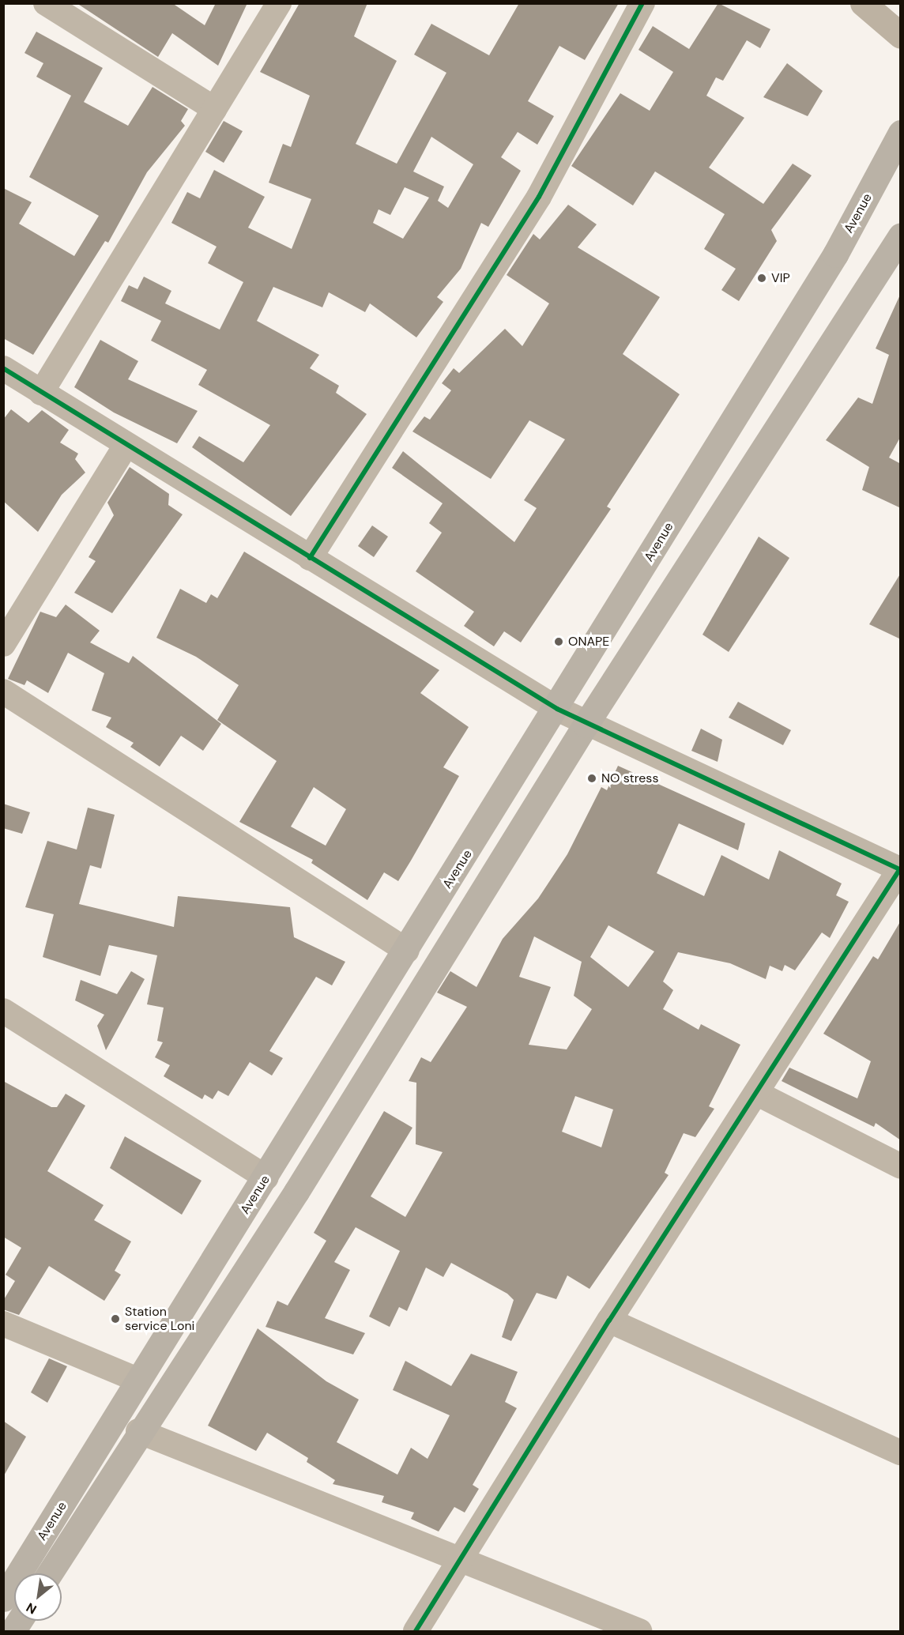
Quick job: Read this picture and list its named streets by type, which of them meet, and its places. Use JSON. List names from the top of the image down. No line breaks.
{"streets":{"highway":["Avenue"]},"places":["VIP","ONAPE","NO stress","Station service Loni"],"north":"bottom left"}
